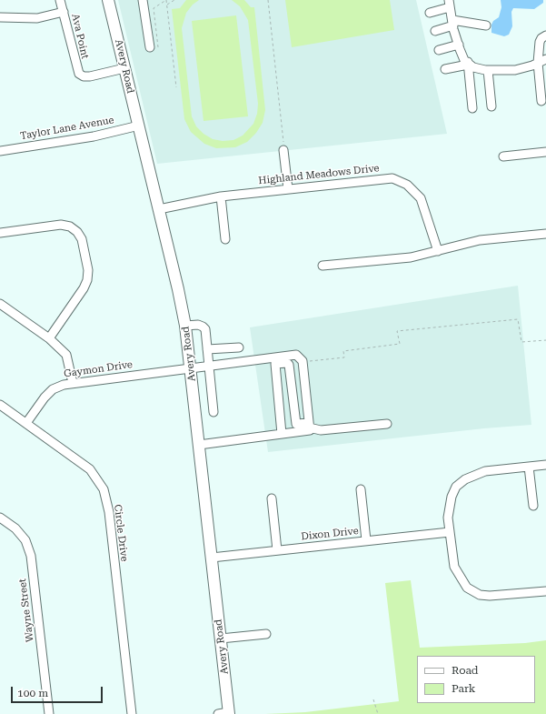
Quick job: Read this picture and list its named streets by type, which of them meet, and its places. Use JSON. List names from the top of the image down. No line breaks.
{"streets":{"main road":["Avery Road"],"street":["Ava Point","Taylor Lane Avenue","Highland Meadows Drive","Gaymon Drive","Circle Drive","Dixon Drive","Wayne Street"]},"crossings":[["Ava Point","Avery Road"],["Avery Road","Taylor Lane Avenue"],["Avery Road","Highland Meadows Drive"],["Avery Road","Gaymon Drive"],["Avery Road","Dixon Drive"],["Gaymon Drive","Circle Drive"]],"legend":["Road","Park"],"scale_bar":"100 m"}
